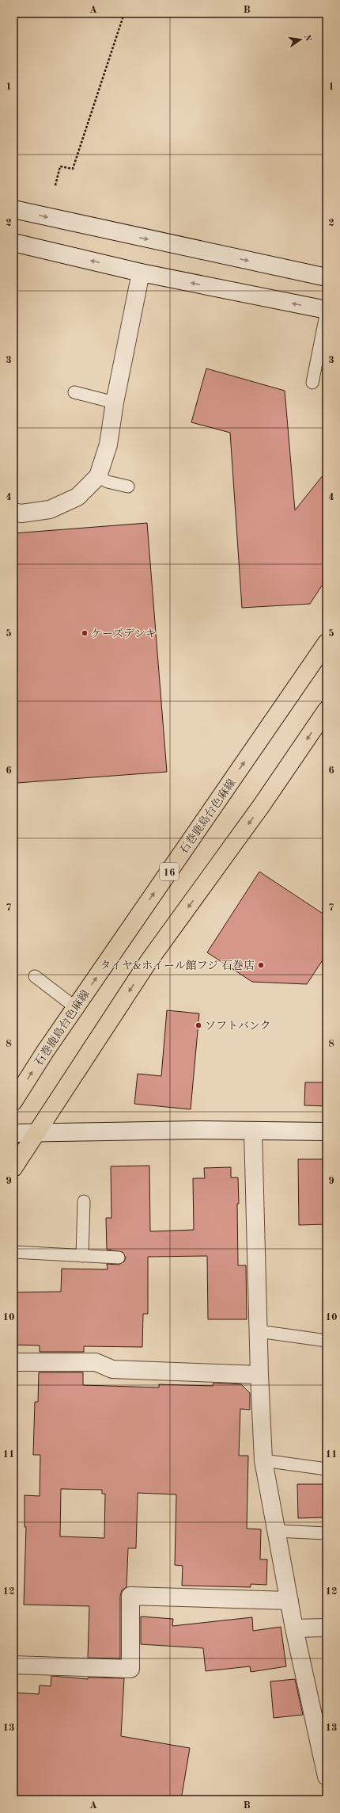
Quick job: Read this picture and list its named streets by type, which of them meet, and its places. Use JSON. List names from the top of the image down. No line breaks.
{"streets":{"main road":["石巻鹿島台色麻線","16"]},"places":["ケーズデンキ","タイヤ&ホイール館フジ 石巻店","ソフトバンク"],"north":"right","grid":{"columns":["A","B"],"rows":["1","2","3","4","5","6","7","8","9","10","11","12","13"]}}
